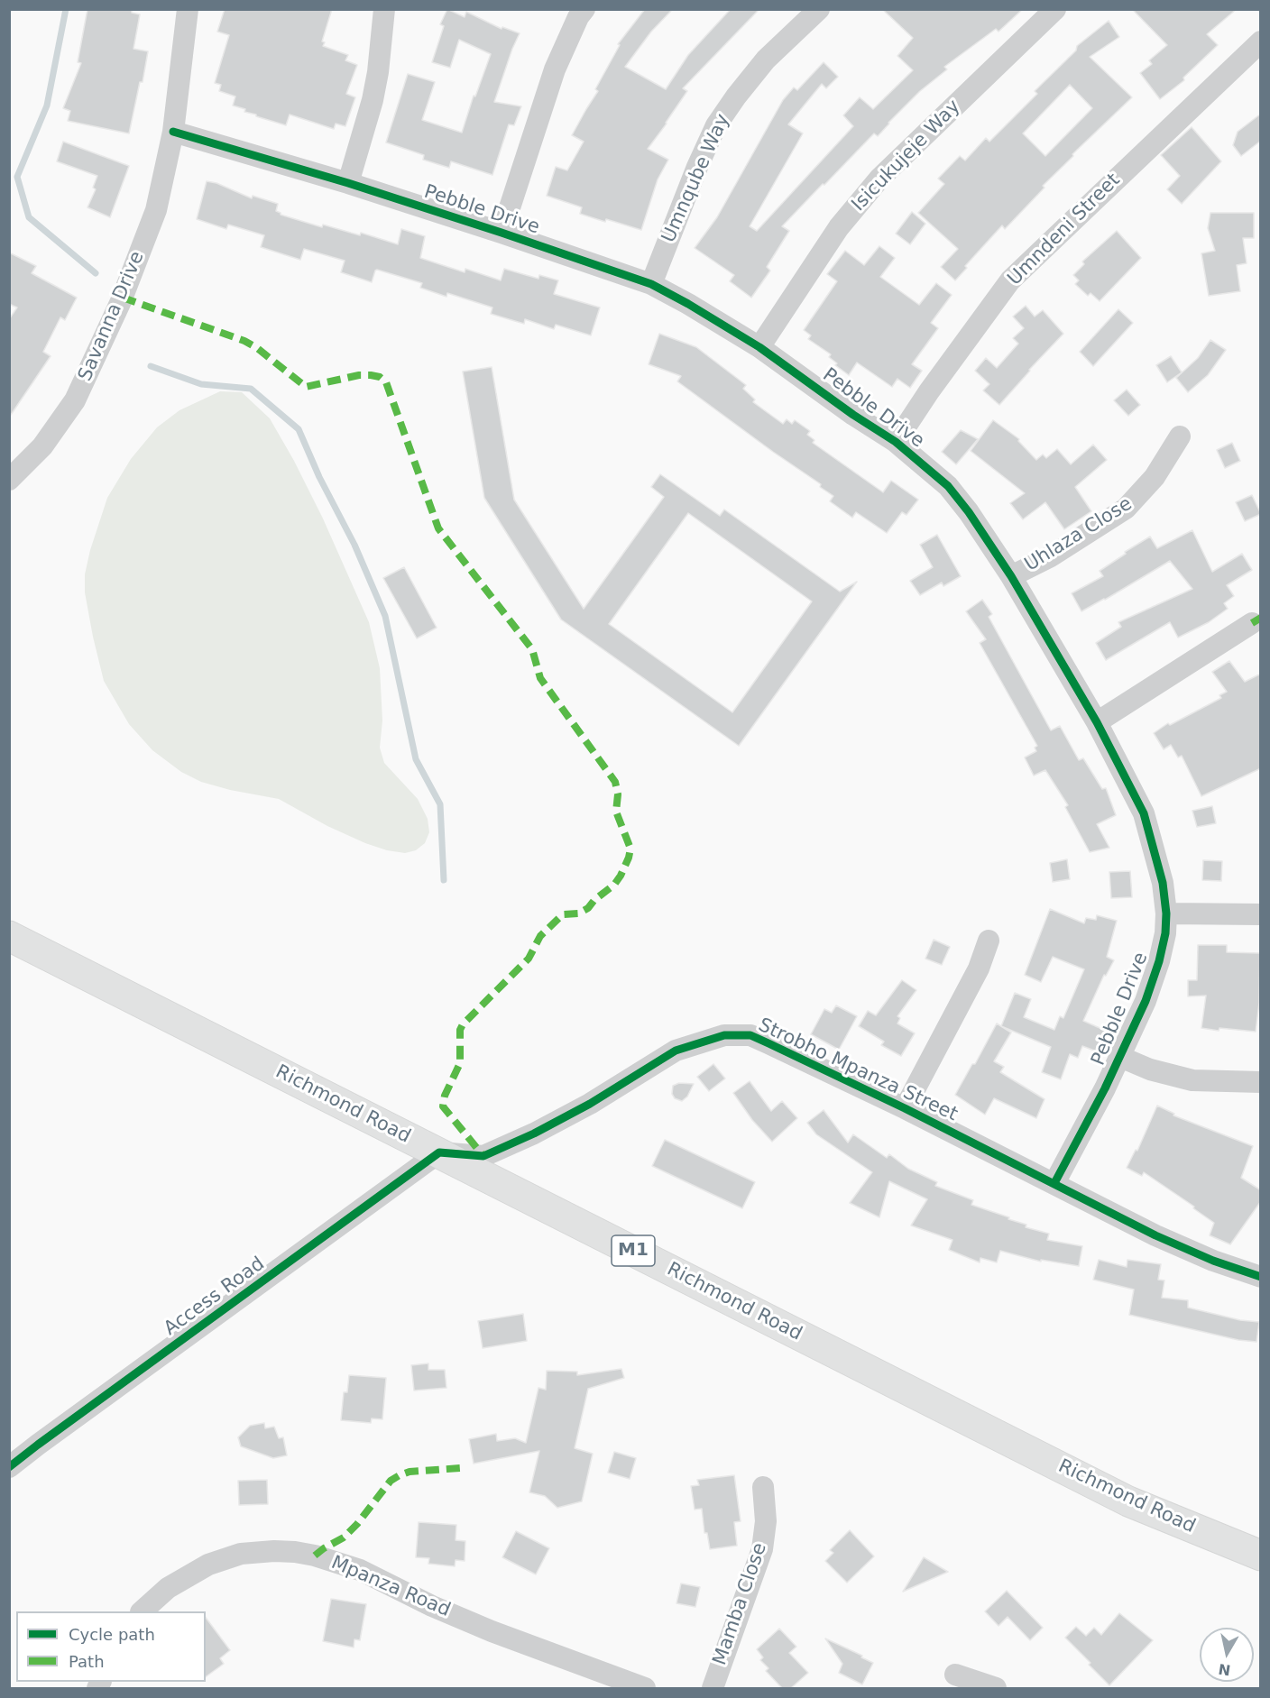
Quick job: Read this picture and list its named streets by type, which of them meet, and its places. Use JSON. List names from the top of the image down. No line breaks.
{"streets":{"highway":["Richmond Road","M1"],"street":["Isicukujeje Way","Umnqube Way","Pebble Drive","Umndeni Street","Savanna Drive","Uhlaza Close","Strobho Mpanza Street","Access Road","Mpanza Road","Mamba Close"]},"crossings":[["Isicukujeje Way","Pebble Drive"],["Umnqube Way","Pebble Drive"],["Pebble Drive","Umndeni Street"],["Pebble Drive","Savanna Drive"],["Pebble Drive","Uhlaza Close"],["Pebble Drive","Strobho Mpanza Street"],["Strobho Mpanza Street","Richmond Road"],["Strobho Mpanza Street","Access Road"],["Richmond Road","Access Road"]],"legend":["Cycle path","Path"],"north":"bottom"}
